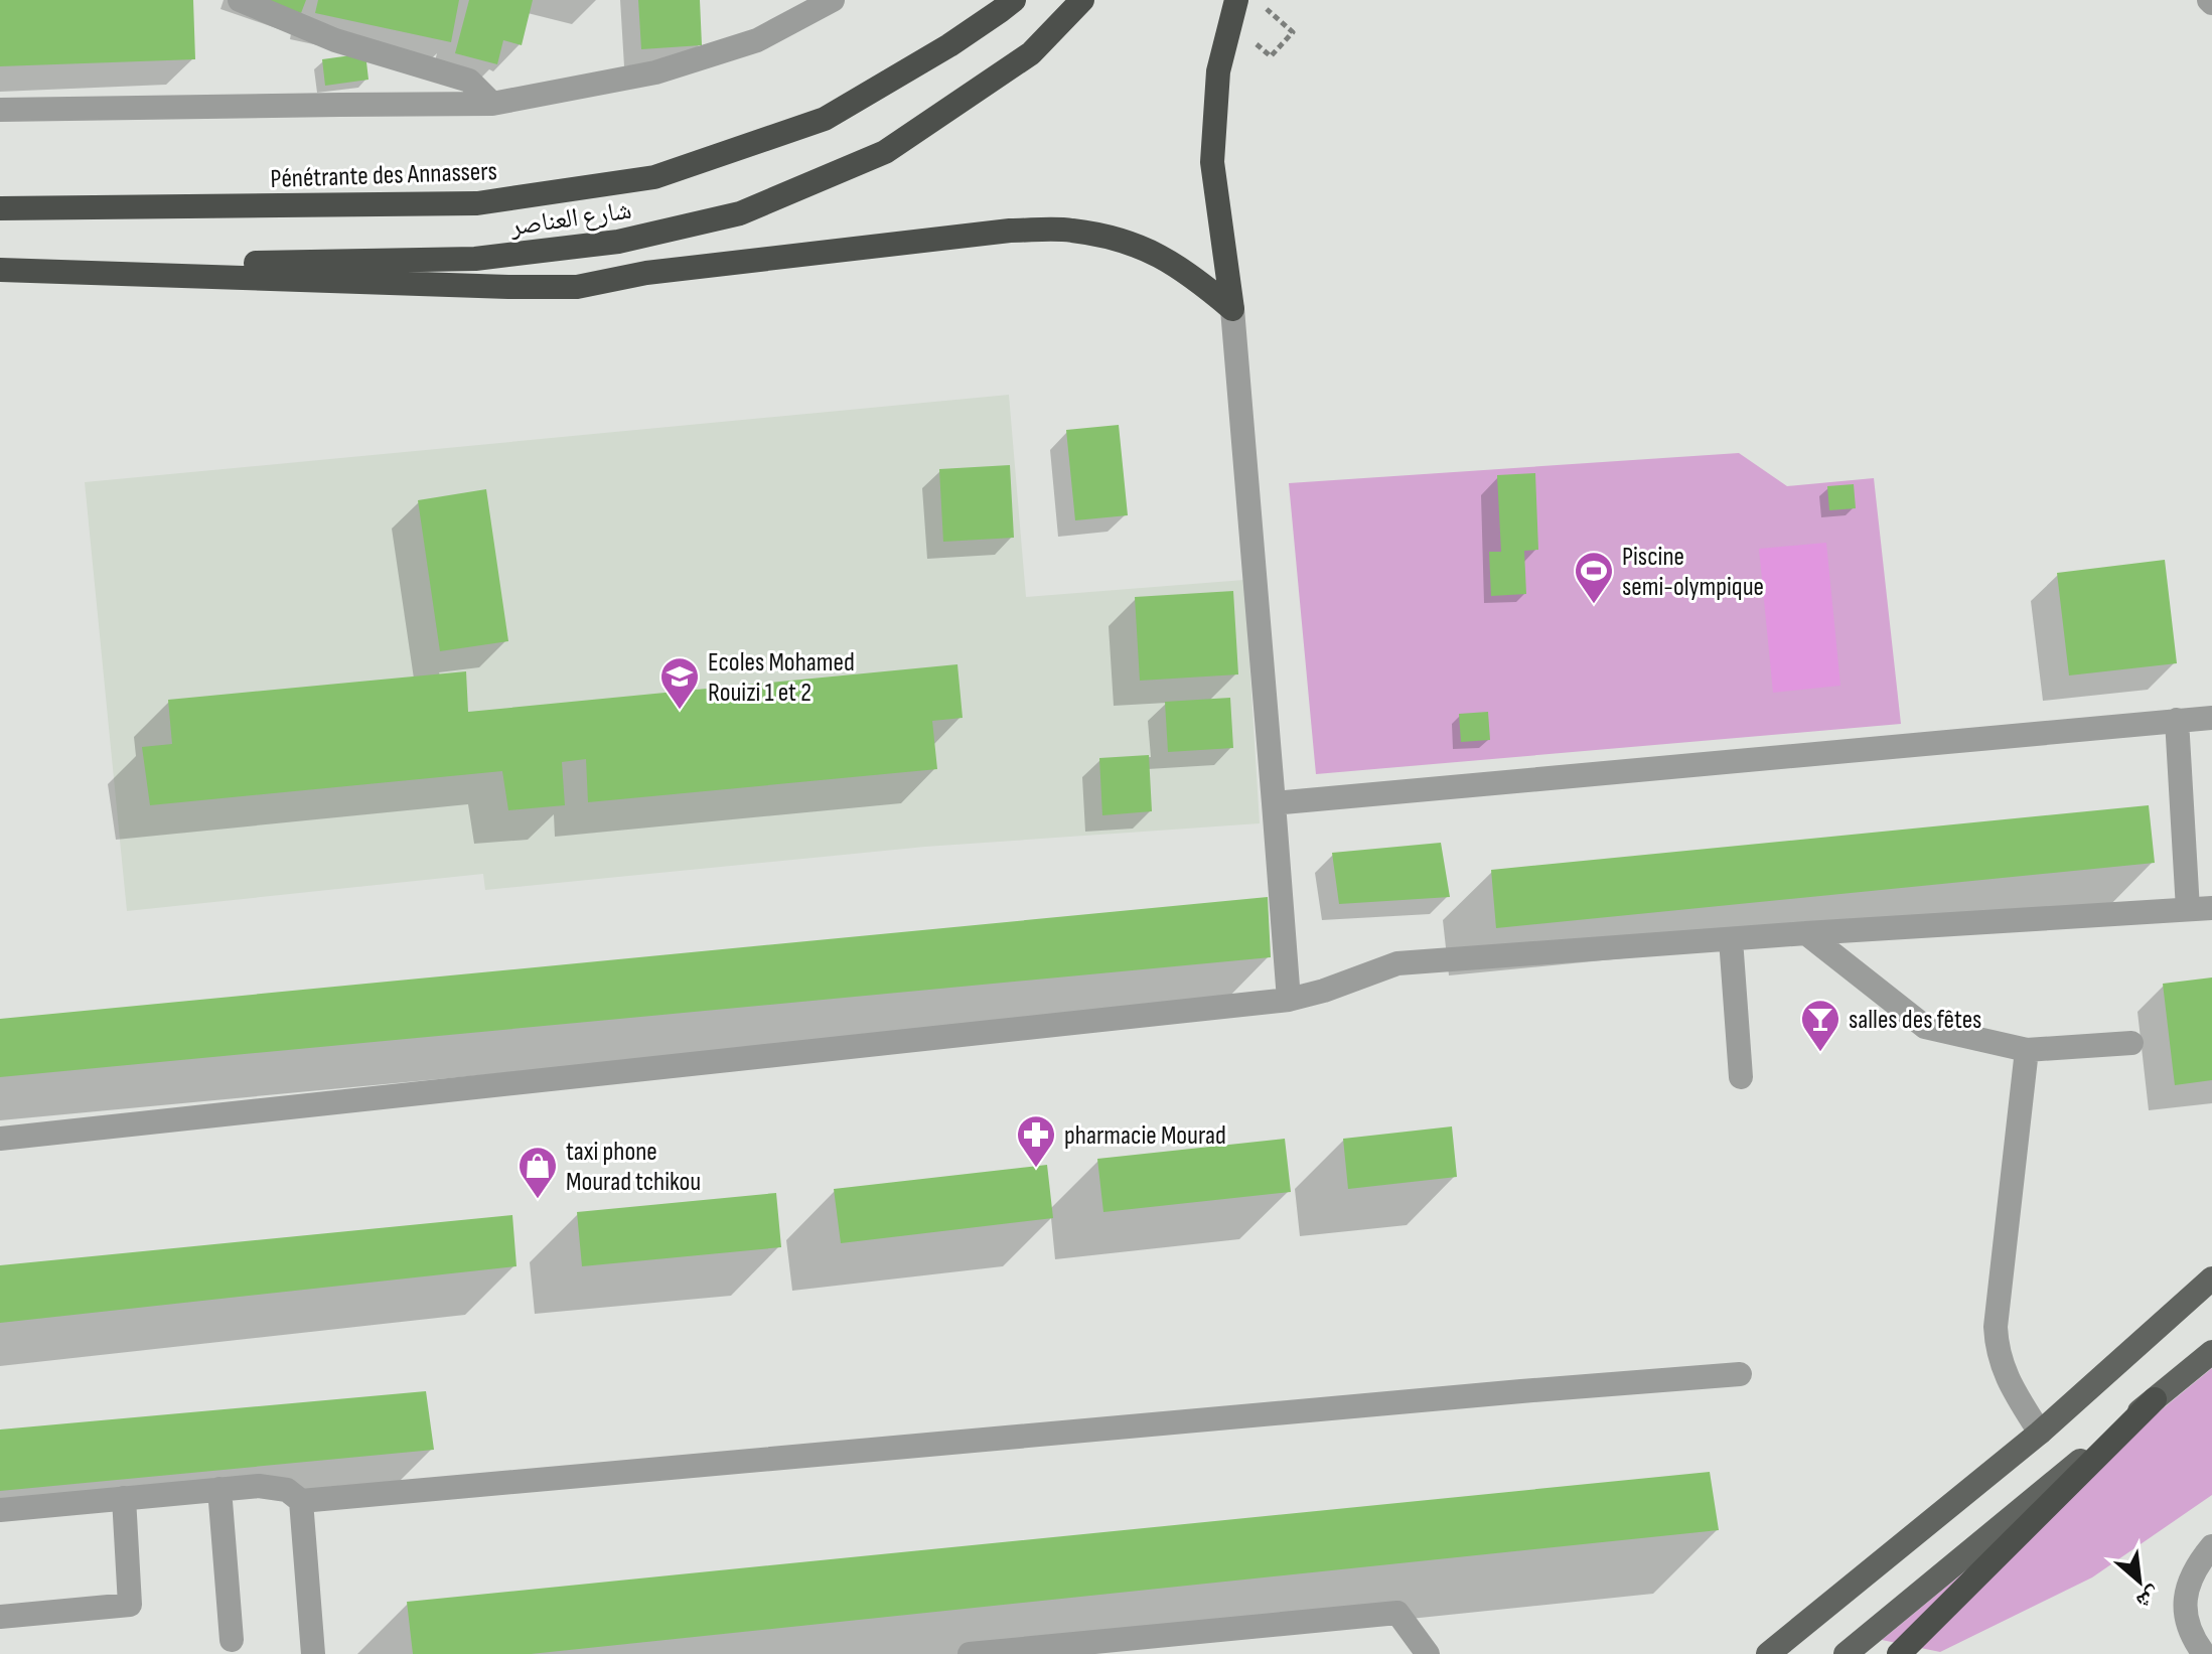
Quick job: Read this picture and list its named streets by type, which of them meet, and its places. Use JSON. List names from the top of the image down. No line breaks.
{"streets":{"highway":["Pénétrante des Annassers","شارع العناصر"]},"places":{"sports":["Piscine semi-olympique"],"school or university":["Ecoles Mohamed Rouizi 1 et 2"],"bar":["salles des fêtes"],"pharmacy":["pharmacie Mourad"],"shop":["taxi phone Mourad tchikou"]},"north":"bottom right"}
